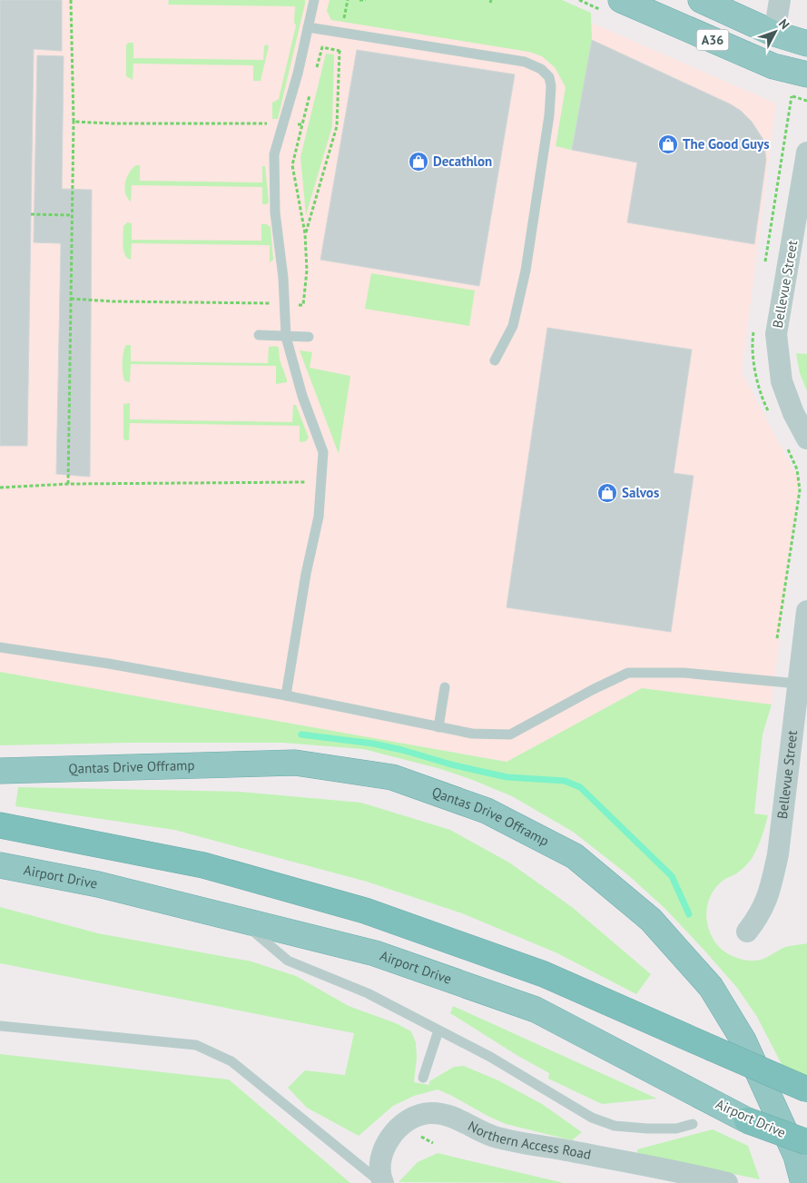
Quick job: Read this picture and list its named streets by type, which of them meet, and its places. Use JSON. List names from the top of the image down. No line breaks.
{"streets":{"highway":["A36","Qantas Drive Offramp","Airport Drive"],"street":["Bellevue Street","Northern Access Road"]},"places":{"shop":["The Good Guys","Decathlon","Salvos"]},"north":"top right"}
